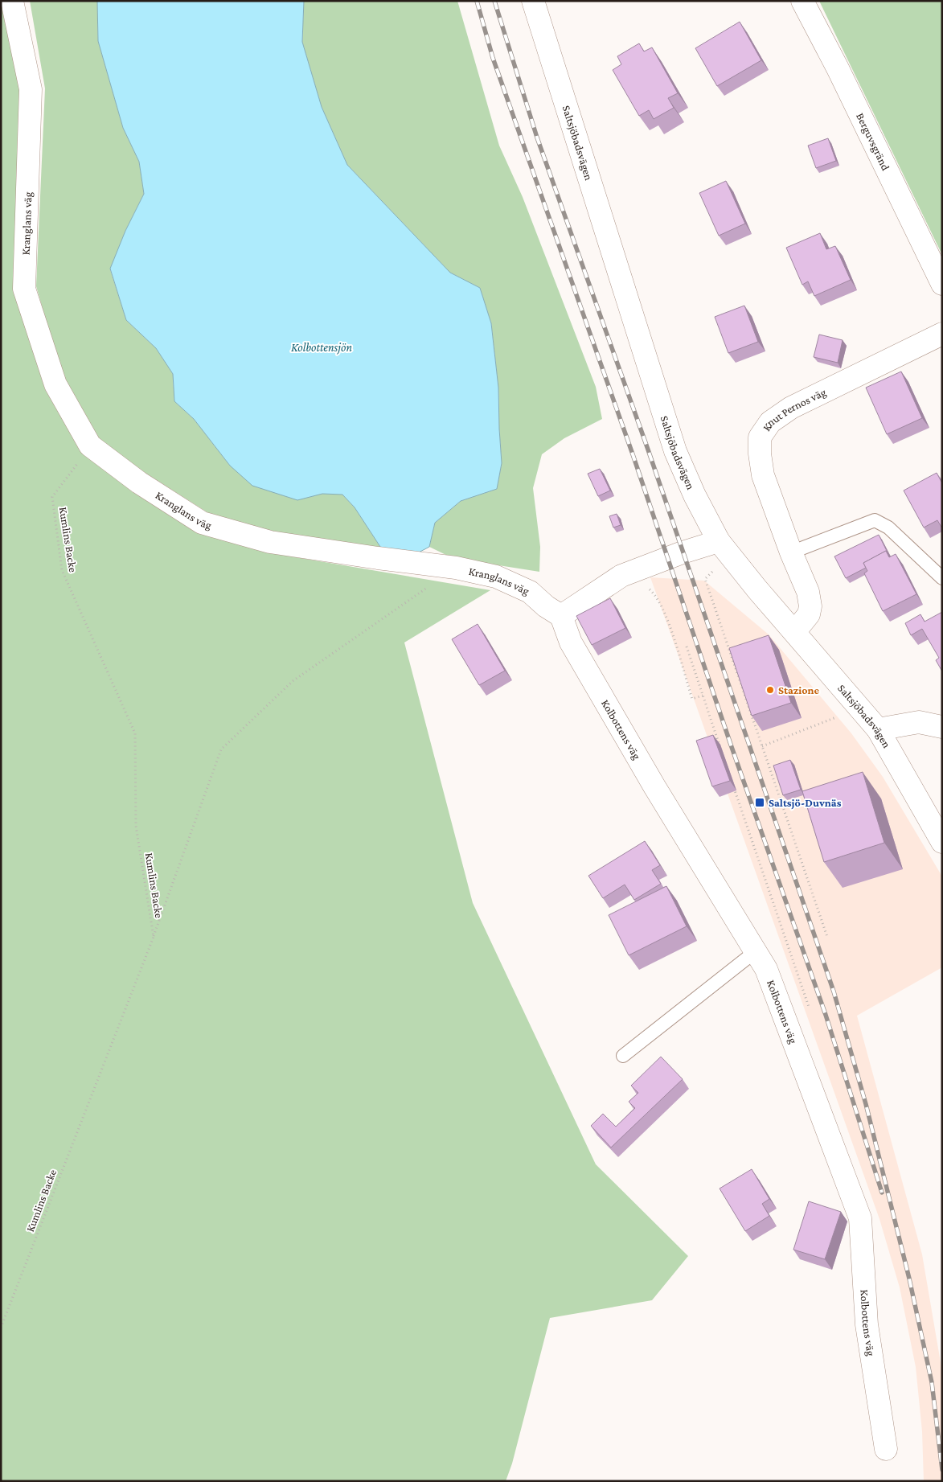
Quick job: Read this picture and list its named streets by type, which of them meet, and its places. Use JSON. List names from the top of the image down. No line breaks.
{"streets":{"street":["Berguvsgränd","Saltsjöbadsvägen","Kranglans väg","Knut Pernos väg","Kolbottens väg"],"path":["Kumlins Backe"]},"crossings":[["Saltsjöbadsvägen","Knut Pernos väg"],["Kranglans väg","Kumlins Backe"],["Kranglans väg","Kolbottens väg"]],"water":["Kolbottensjön"],"places":{"other":["Stazione"],"transit":["Saltsjö-Duvnäs"]}}
